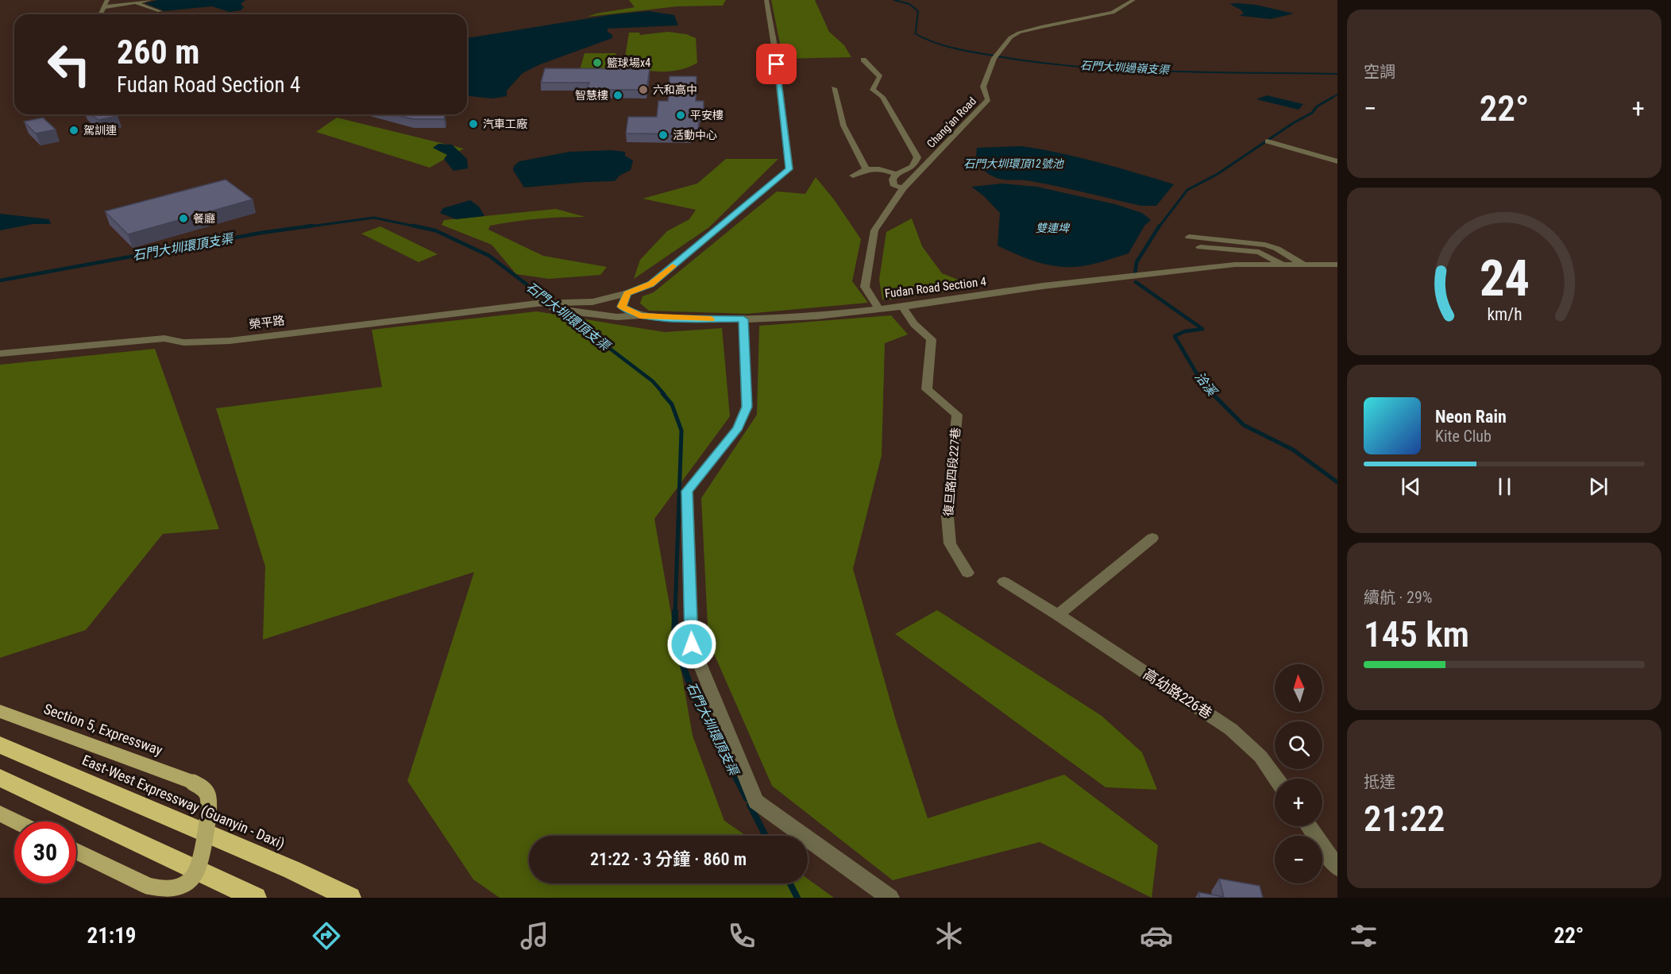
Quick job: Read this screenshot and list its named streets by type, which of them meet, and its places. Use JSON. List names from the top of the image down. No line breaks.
{"streets":{"highway":["East-West Expressway (Guanyin - Daxi)"],"main road":["Section 5, Expressway"],"street":["Chang'an Road","Fudan Road Section 4","榮平路","復旦路四段227巷","高幼路226巷"]},"crossings":[["Chang'an Road","Fudan Road Section 4"],["Fudan Road Section 4","榮平路"],["Fudan Road Section 4","復旦路四段227巷"]],"water":["石門大圳過嶺支渠","石門大圳環頂12號池","雙連埤","石門大圳環頂支渠","洽溪"],"places":["籃球場x4","六和高中","智慧樓","平安樓","汽車工廠","駕訓連","活動中心","餐廳"],"north":"top","page":{"tile":["空調",["續航 · 29%","145 km"],["抵達","21:22"]],"turn":["260 m","Fudan Road Section 4"],"heat":["−","22°","+"],"song":["Neon Rain","Kite Club"],"map_buttons":["+","−"],"limit":"30","trip":"21:22 · 3 分鐘 · 860 m","tabs":["21:19","22°"],"gauge":["24","km/h"]}}
